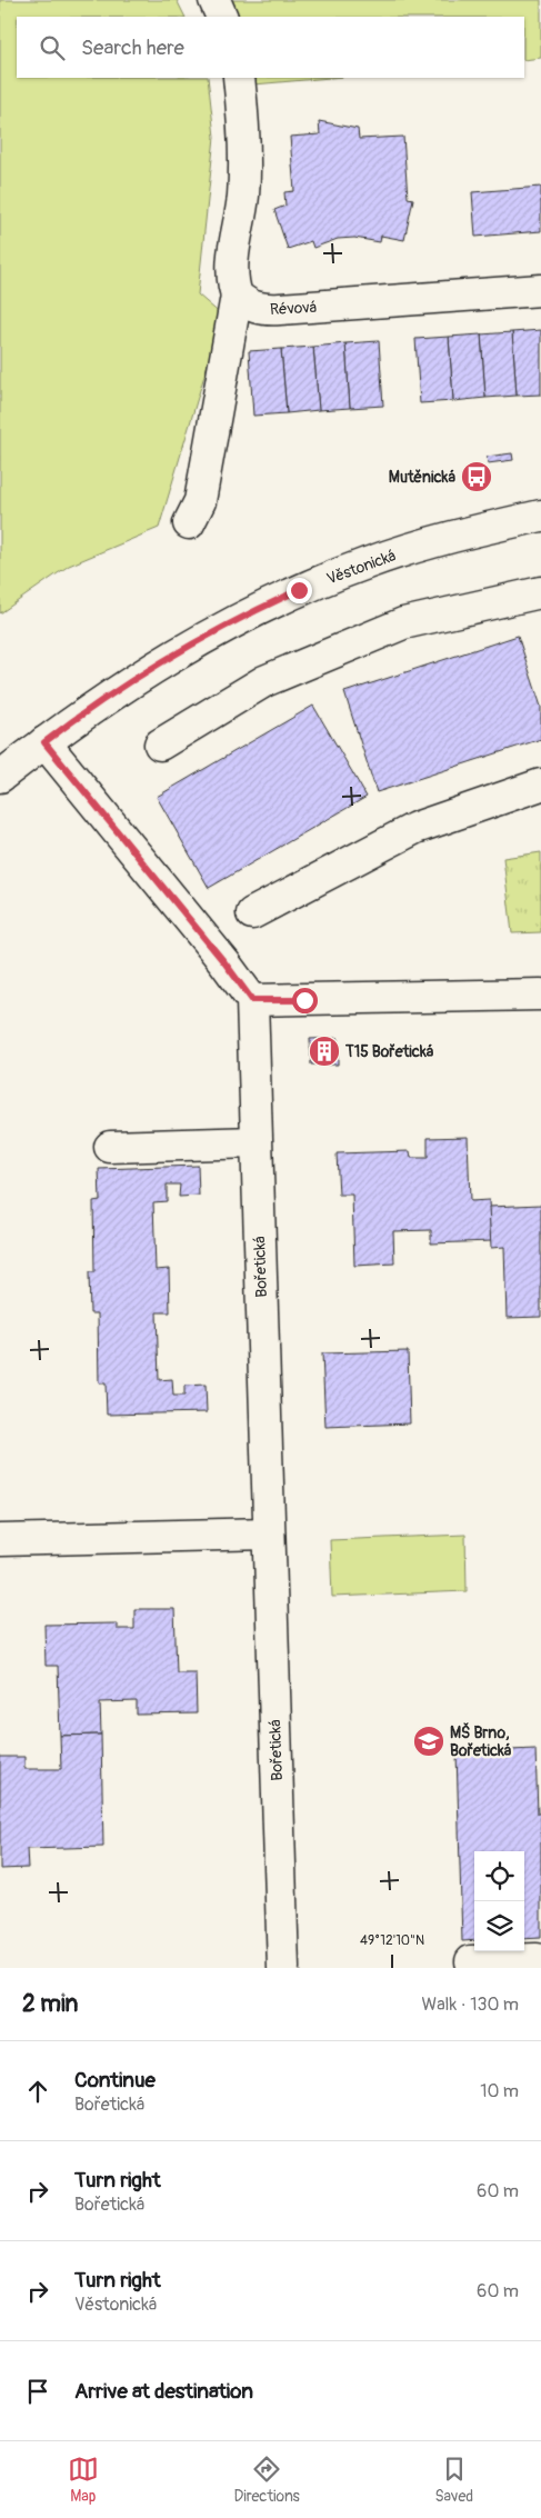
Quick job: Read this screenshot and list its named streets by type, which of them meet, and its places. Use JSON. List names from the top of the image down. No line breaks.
{"streets":{"street":["Révová","Věstonická","Bořetická"]},"places":{"bus stop":["Mutěnická"],"building":["T15 Bořetická"],"school or university":["MŠ Brno, Bořetická"]},"page":{"search":"Search here","heading":["2 min","Walk · 130 m"],"list":[["Continue","Bořetická","10 m"],["Turn right","Bořetická","60 m"],["Turn right","Věstonická","60 m"],"Arrive at destination"],"nav":["Map","Directions","Saved"]},"coordinates":["49°12'10\"N"]}
